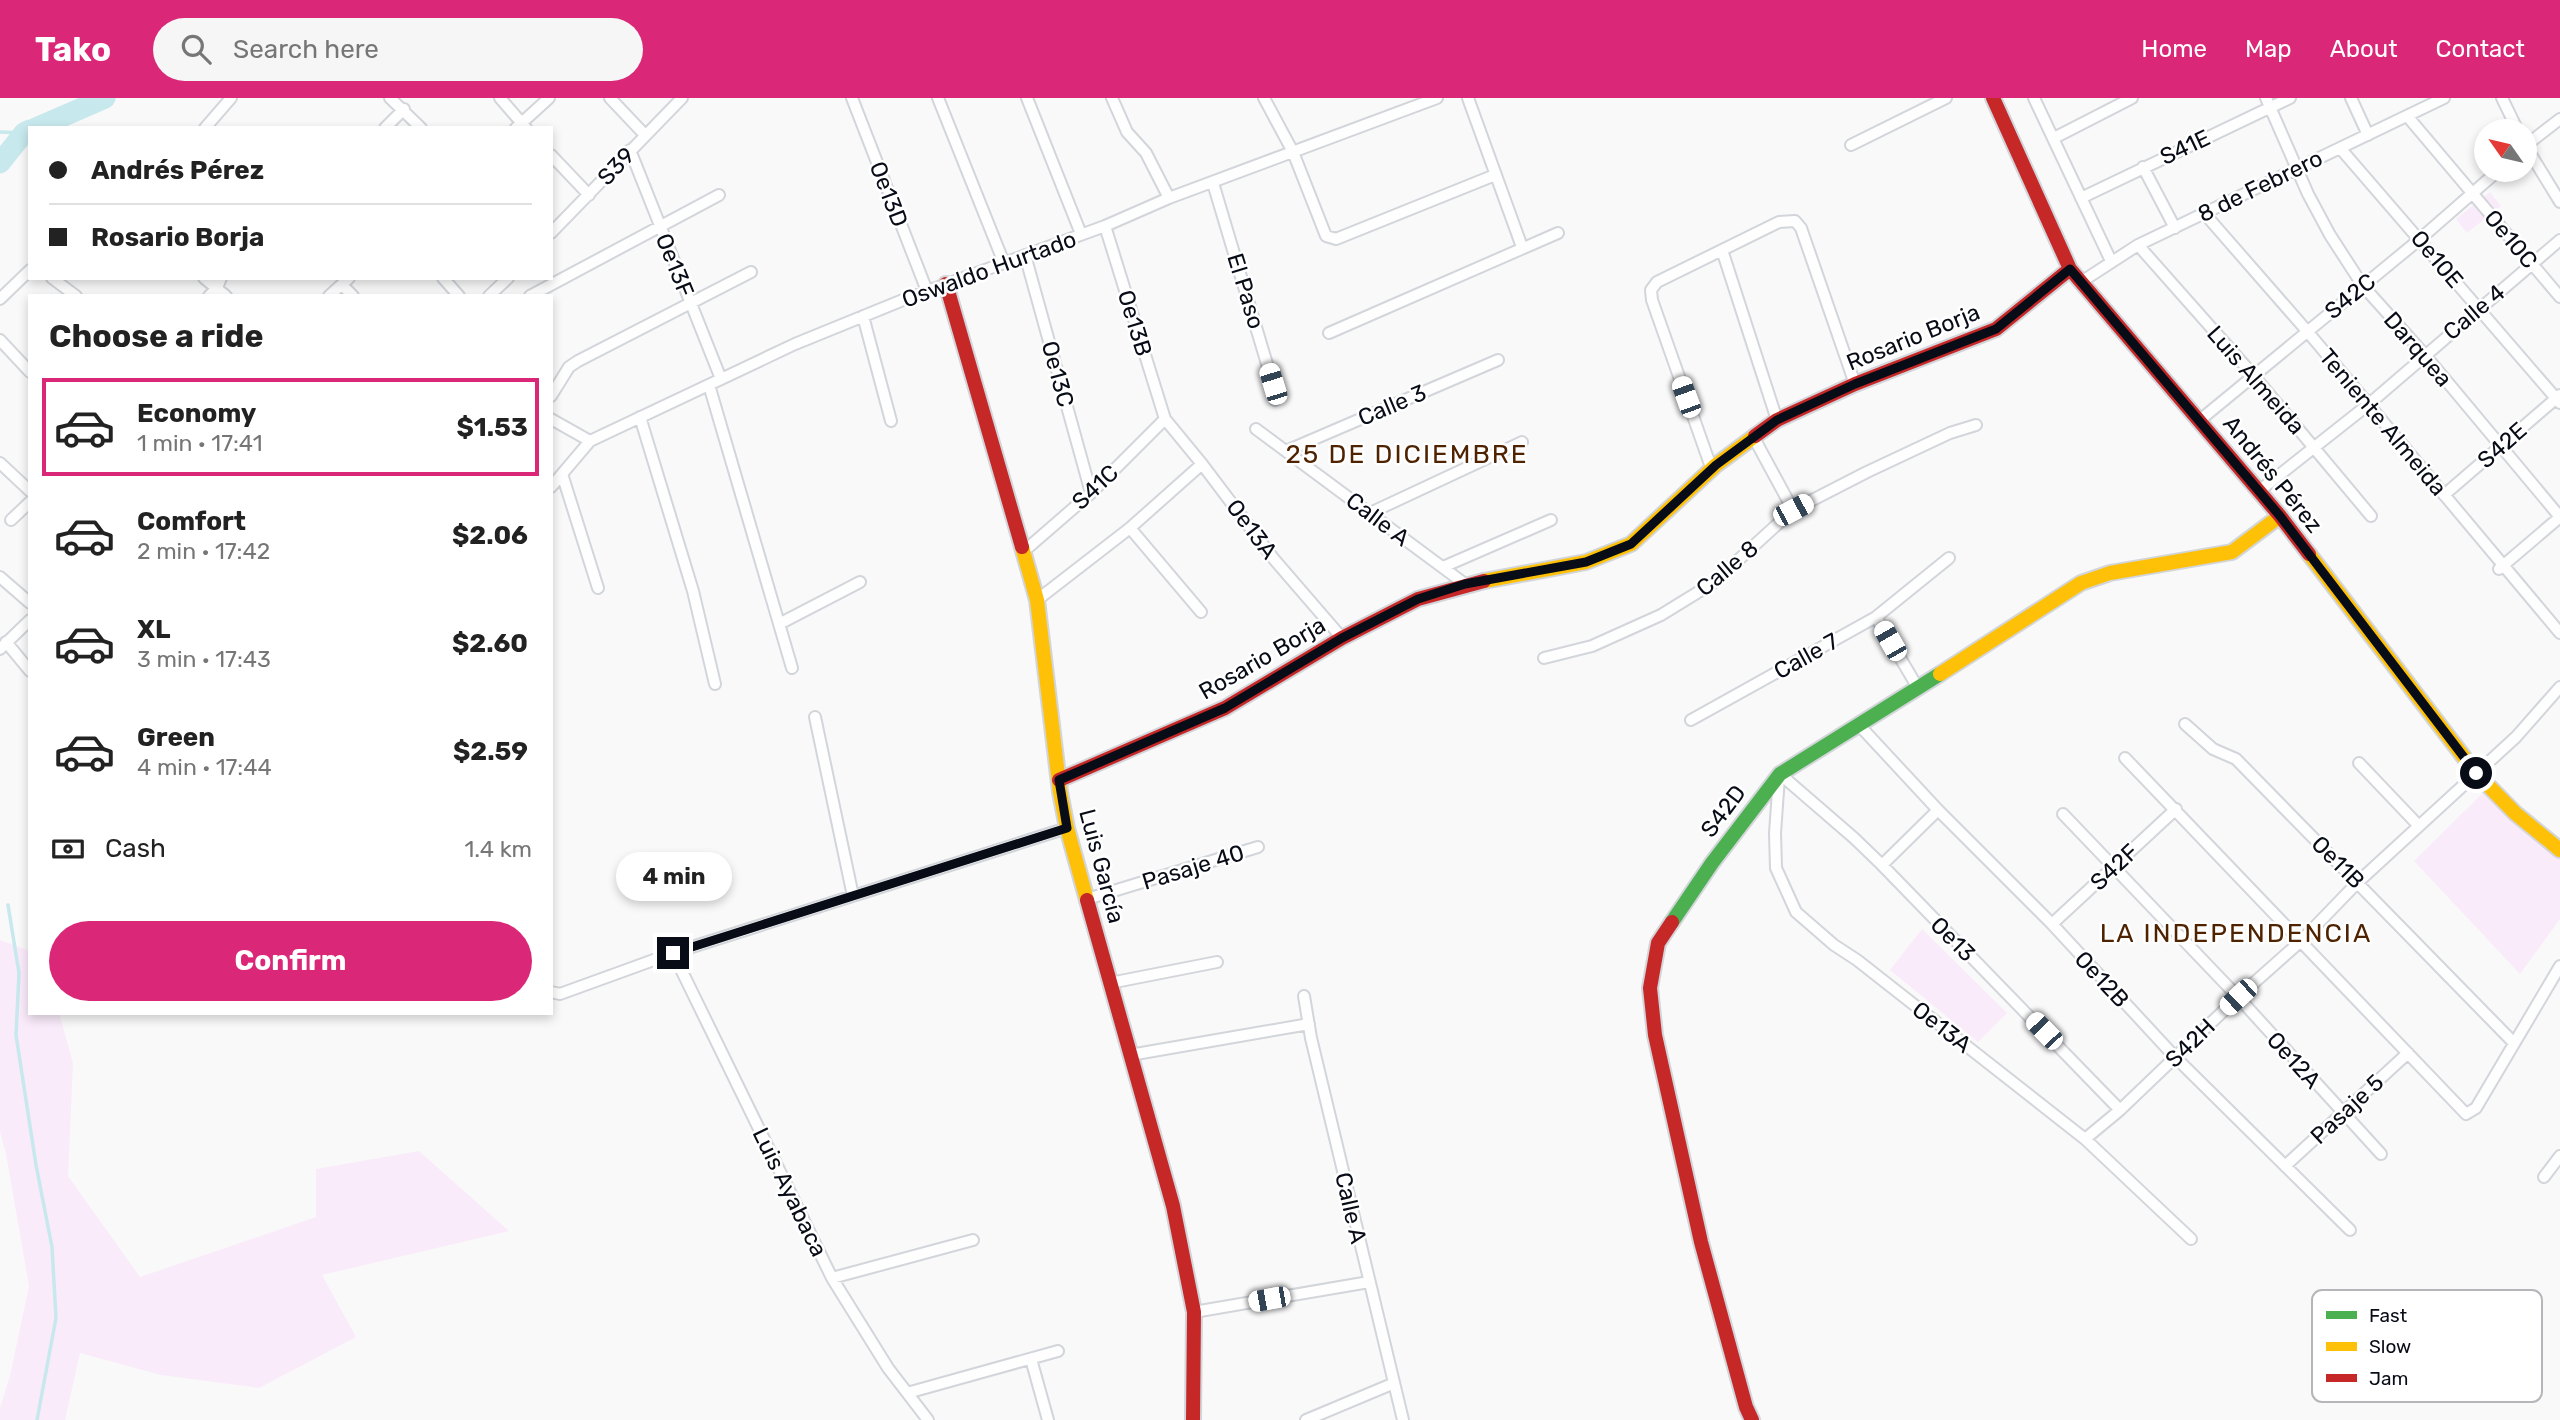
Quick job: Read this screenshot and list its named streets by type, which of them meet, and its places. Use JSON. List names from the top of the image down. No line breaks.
{"streets":{"street":["S41E","S39","8 de Febrero","Oe13D","Oe10C","Oe10E","Oe13F","Oswaldo Hurtado","El Paso","S42C","Calle 4","Oe13B","Rosario Borja","Darquea","Oe13C","Luis Almeida","Calle 3","Teniente Almeida","S42E","Andrés Pérez","S41C","Calle A","Oe13A","Calle 8","Calle 7","S42D","Oe11B","Luis García","Pasaje 40","S42F","Oe13","Oe12B","S42H","Oe12A","Pasaje 5","Luis Ayabaca"]},"crossings":[["S41E","Darquea"],["S39","Oe13F"],["8 de Febrero","Oe10C"],["8 de Febrero","Oe10E"],["8 de Febrero","Darquea"],["8 de Febrero","Luis Almeida"],["8 de Febrero","Teniente Almeida"],["8 de Febrero","Andrés Pérez"],["Oe13D","Oswaldo Hurtado"],["Oe10C","S42C"],["Oe10C","Calle 4"],["Oe10E","S42C"],["Oe10E","Calle 4"],["Oe10E","S42E"],["Oe13F","Oswaldo Hurtado"],["Oswaldo Hurtado","El Paso"],["Oswaldo Hurtado","Oe13B"],["Oswaldo Hurtado","Oe13C"],["Oswaldo Hurtado","Luis García"],["S42C","Darquea"],["S42C","Luis Almeida"],["S42C","Teniente Almeida"],["S42C","Andrés Pérez"],["Calle 4","Darquea"],["Calle 4","Luis Almeida"],["Calle 4","Teniente Almeida"],["Calle 4","Andrés Pérez"],["Oe13B","S41C"],["Oe13B","Oe13A"],["Rosario Borja","Andrés Pérez"],["Rosario Borja","Calle A"],["Rosario Borja","Oe13A"],["Rosario Borja","Luis García"],["Darquea","S42E"],["Oe13C","S41C"],["Calle 3","Calle A"],["Teniente Almeida","S42E"],["Andrés Pérez","S42D"],["Andrés Pérez","S42H"],["S41C","Oe13A"],["S41C","Luis García"],["Oe13A","S42D"],["Oe13A","Oe13"],["Oe13A","S42H"],["S42D","Oe13"],["S42D","Oe12B"],["Oe11B","S42H"],["Luis García","Pasaje 40"],["S42F","Oe12B"],["S42F","Oe12A"],["Oe13","S42H"],["Oe12B","S42H"],["Oe12B","Pasaje 5"],["S42H","Oe12A"],["Oe12A","Pasaje 5"]],"districts":["25 DE DICIEMBRE","LA INDEPENDENCIA"],"legend":["Fast","Slow","Jam"],"north":"top left","page":{"header":"Tako","search":"Search here","nav":["Home","Map","About","Contact"],"banner":["Andrés Pérez","Rosario Borja"],"heading":"Choose a ride","list":[{"name":"Economy","note":"1 min · 17:41","value":"$1.53"},{"name":"Comfort","note":"2 min · 17:42","value":"$2.06"},{"name":"XL","note":"3 min · 17:43","value":"$2.60"},{"name":"Green","note":"4 min · 17:44","value":"$2.59"}],"pay":["Cash","1.4 km"],"bubble":"4 min","buttons":"Confirm"}}
